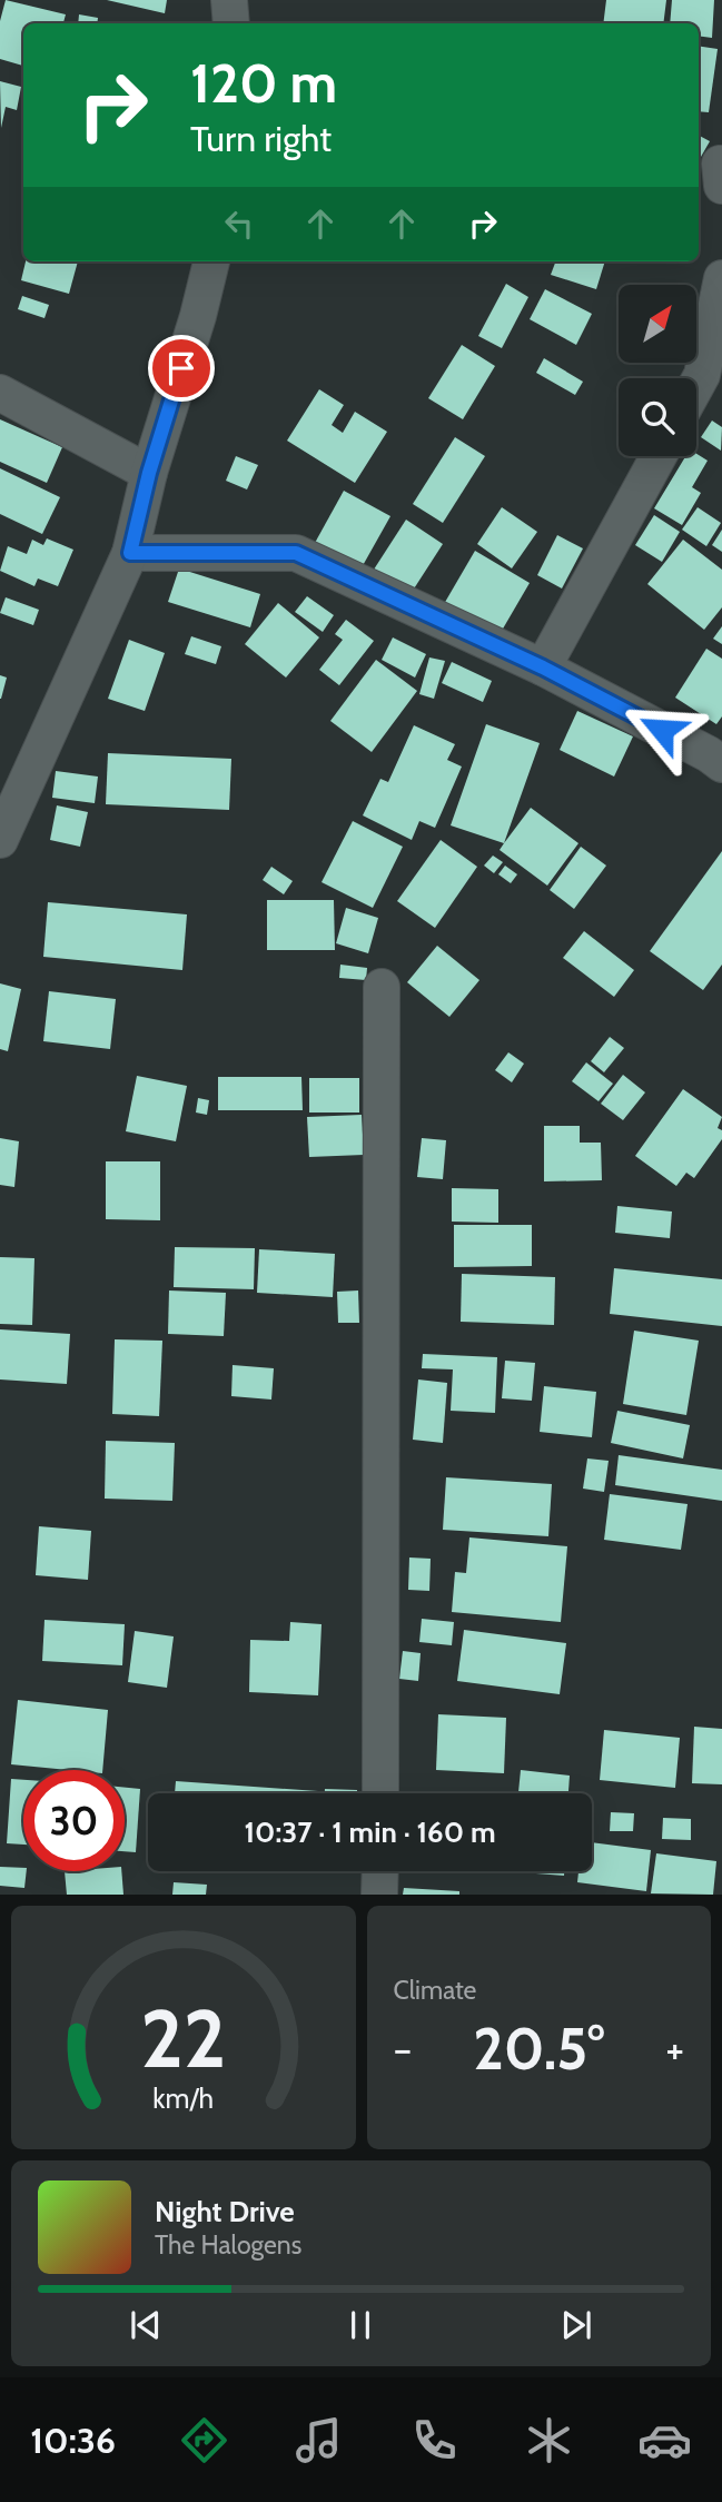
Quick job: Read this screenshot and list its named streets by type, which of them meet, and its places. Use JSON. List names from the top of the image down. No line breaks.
{"north":"top right","page":{"turn":["120 m","Turn right"],"limit":"30","trip":"10:37 · 1 min · 160 m","tile":"Climate","heat":["−","20.5°","+"],"song":["Night Drive","The Halogens"],"tabs":"10:36","gauge":["22","km/h"]}}
